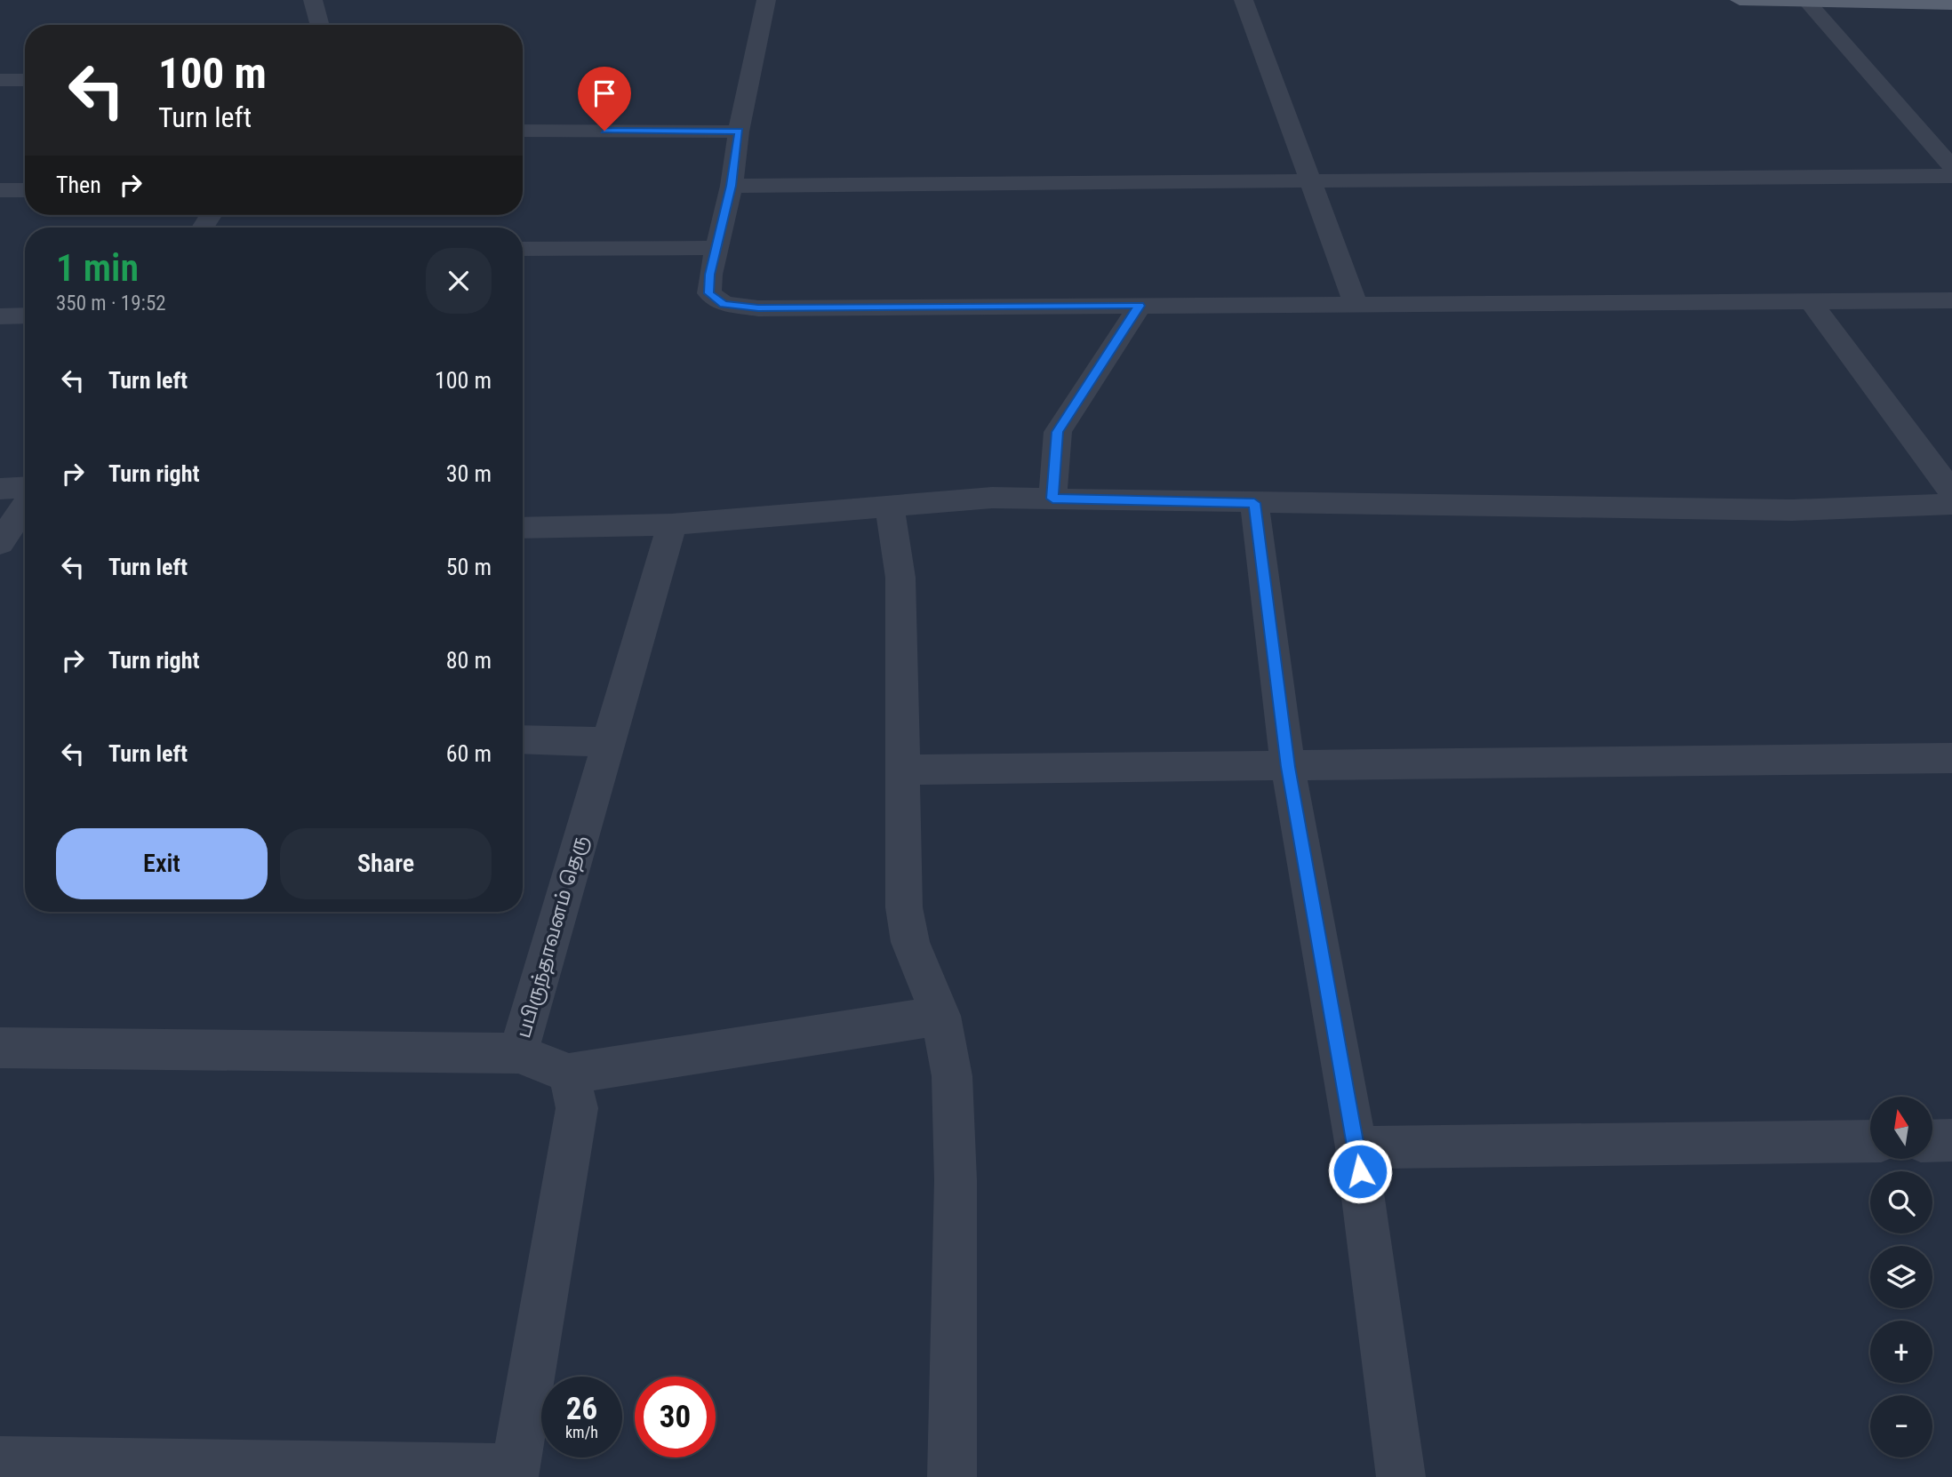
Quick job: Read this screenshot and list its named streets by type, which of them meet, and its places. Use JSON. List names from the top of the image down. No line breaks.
{"streets":{"street":["பபிருந்தாவனம் தெரு"]},"north":"top","page":{"turn":["100 m","Turn left"],"then":"Then","heading":["1 min","350 m · 19:52"],"list":[{"name":"Turn left","value":"100 m"},{"name":"Turn right","value":"30 m"},{"name":"Turn left","value":"50 m"},{"name":"Turn right","value":"80 m"},{"name":"Turn left","value":"60 m"}],"buttons":["Exit","Share"],"map_buttons":["+","−"],"speed":"26 km/h","limit":"30"}}
